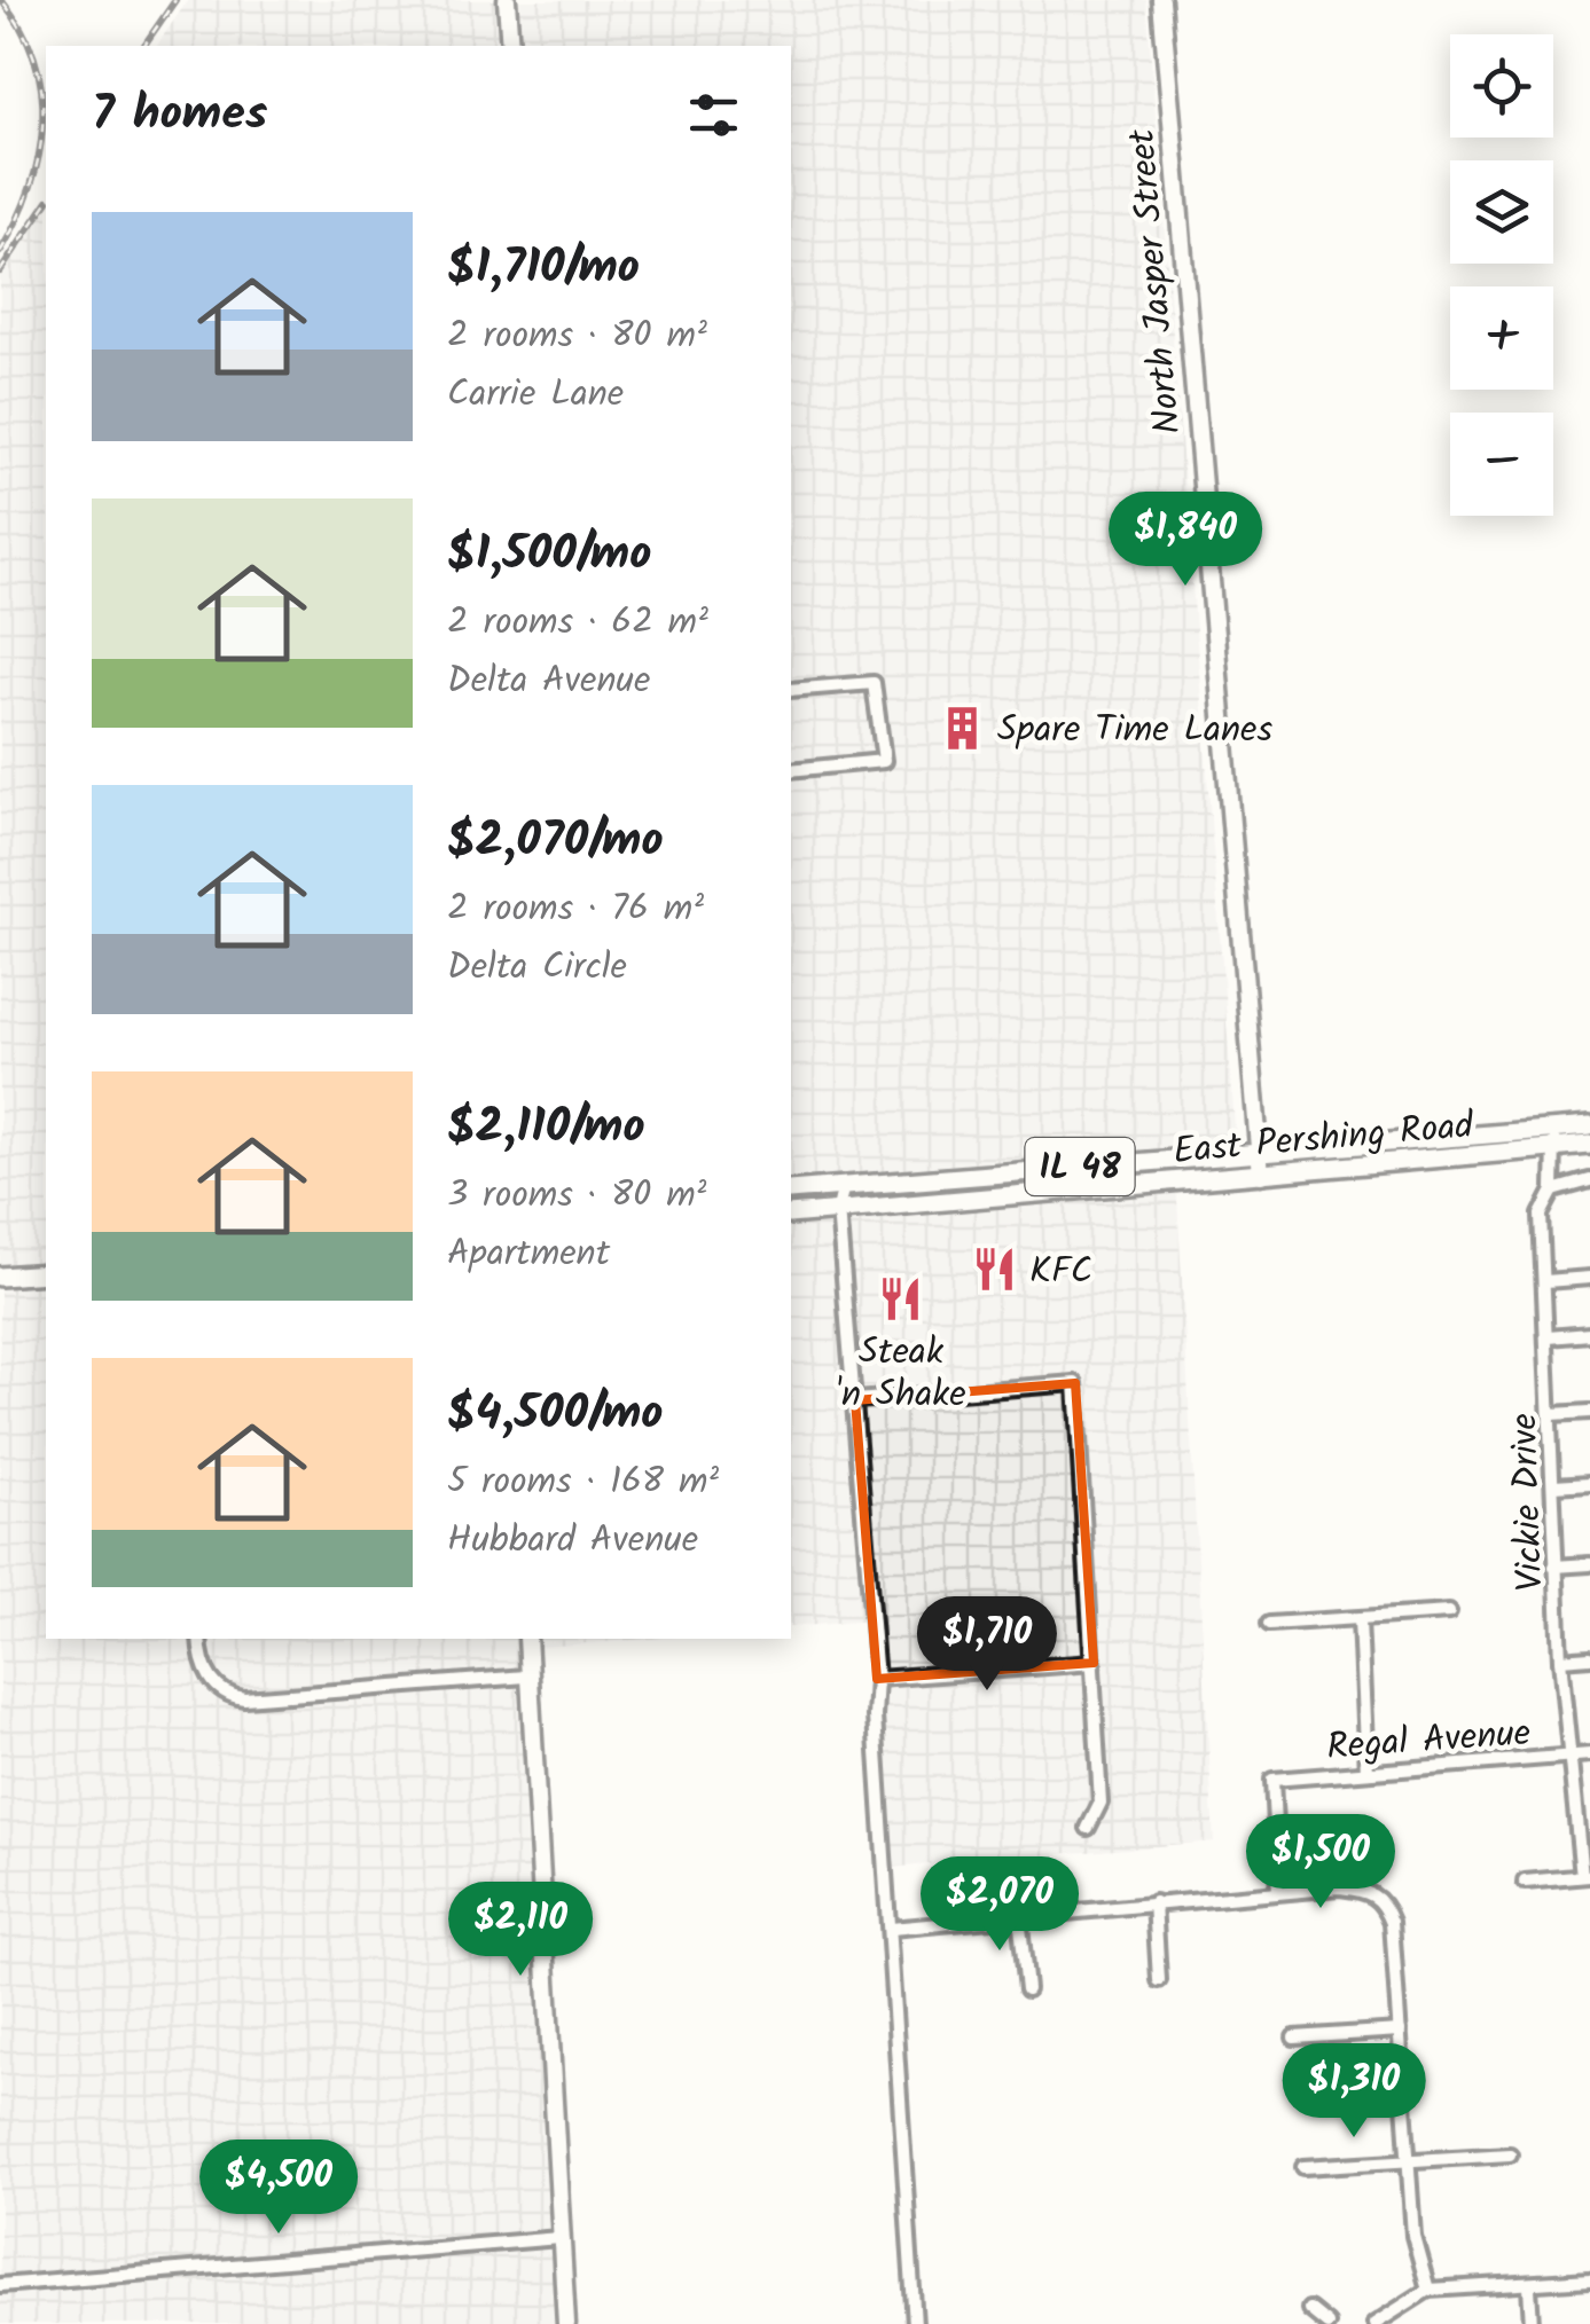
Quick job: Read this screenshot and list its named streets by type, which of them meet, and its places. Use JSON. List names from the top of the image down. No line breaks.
{"streets":{"main road":["East Pershing Road","IL 48"],"street":["North Jasper Street","Vickie Drive","Regal Avenue"]},"crossings":[["North Jasper Street","East Pershing Road"],["East Pershing Road","Vickie Drive"],["Vickie Drive","Regal Avenue"]],"places":{"building":["Spare Time Lanes"],"restaurant":["KFC","Steak 'n Shake"]},"page":{"map_buttons":["+","−"],"heading":"7 homes","list":[{"name":"$1,710/mo","note":"2 rooms · 80 m² · Carrie Lane"},{"name":"$1,500/mo","note":"2 rooms · 62 m² · Delta Avenue"},{"name":"$2,070/mo","note":"2 rooms · 76 m² · Delta Circle"},{"name":"$2,110/mo","note":"3 rooms · 80 m² · Apartment"},{"name":"$4,500/mo","note":"5 rooms · 168 m² · Hubbard Avenue"}],"price":["$1,840","$1,710","$1,500","$2,070","$2,110","$1,310","$4,500"]}}
